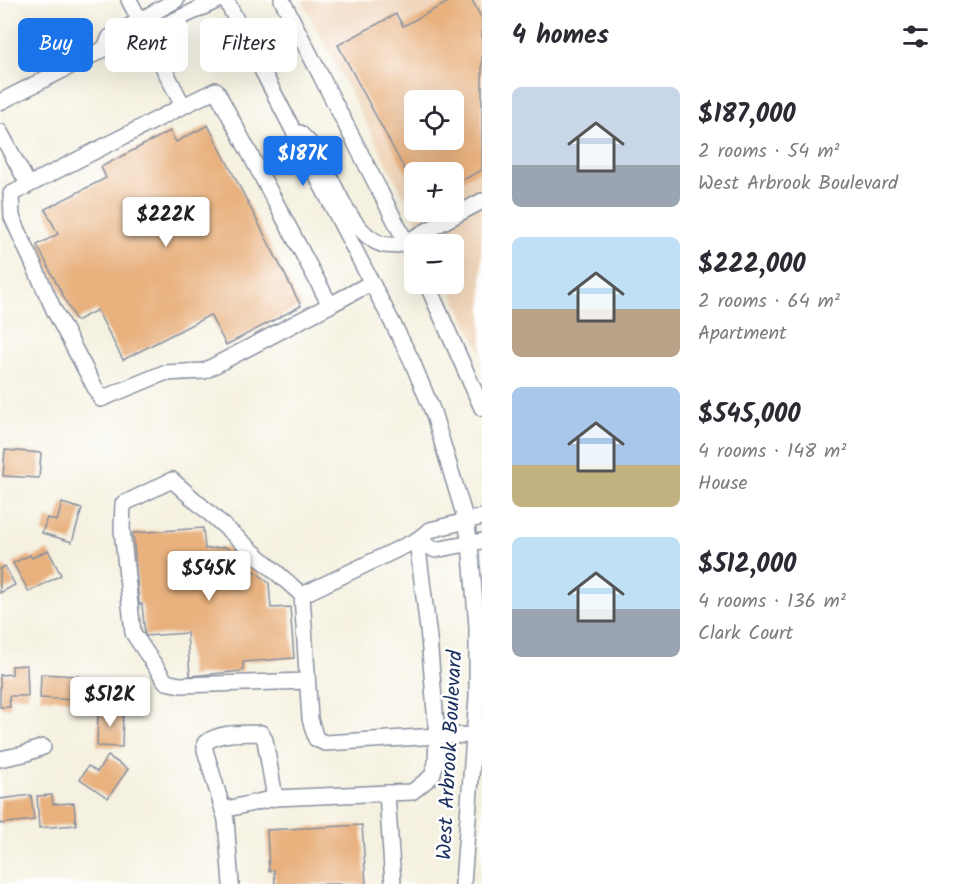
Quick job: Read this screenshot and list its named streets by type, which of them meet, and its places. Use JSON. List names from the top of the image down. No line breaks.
{"streets":{"street":["West Arbrook Boulevard"]},"page":{"heading":"4 homes","chip":["Buy","Rent","Filters"],"list":[{"name":"$187,000","note":"2 rooms · 54 m² · West Arbrook Boulevard"},{"name":"$222,000","note":"2 rooms · 64 m² · Apartment"},{"name":"$545,000","note":"4 rooms · 148 m² · House"},{"name":"$512,000","note":"4 rooms · 136 m² · Clark Court"}],"map_buttons":["+","−"],"price":["$187K","$222K","$545K","$512K"]}}
